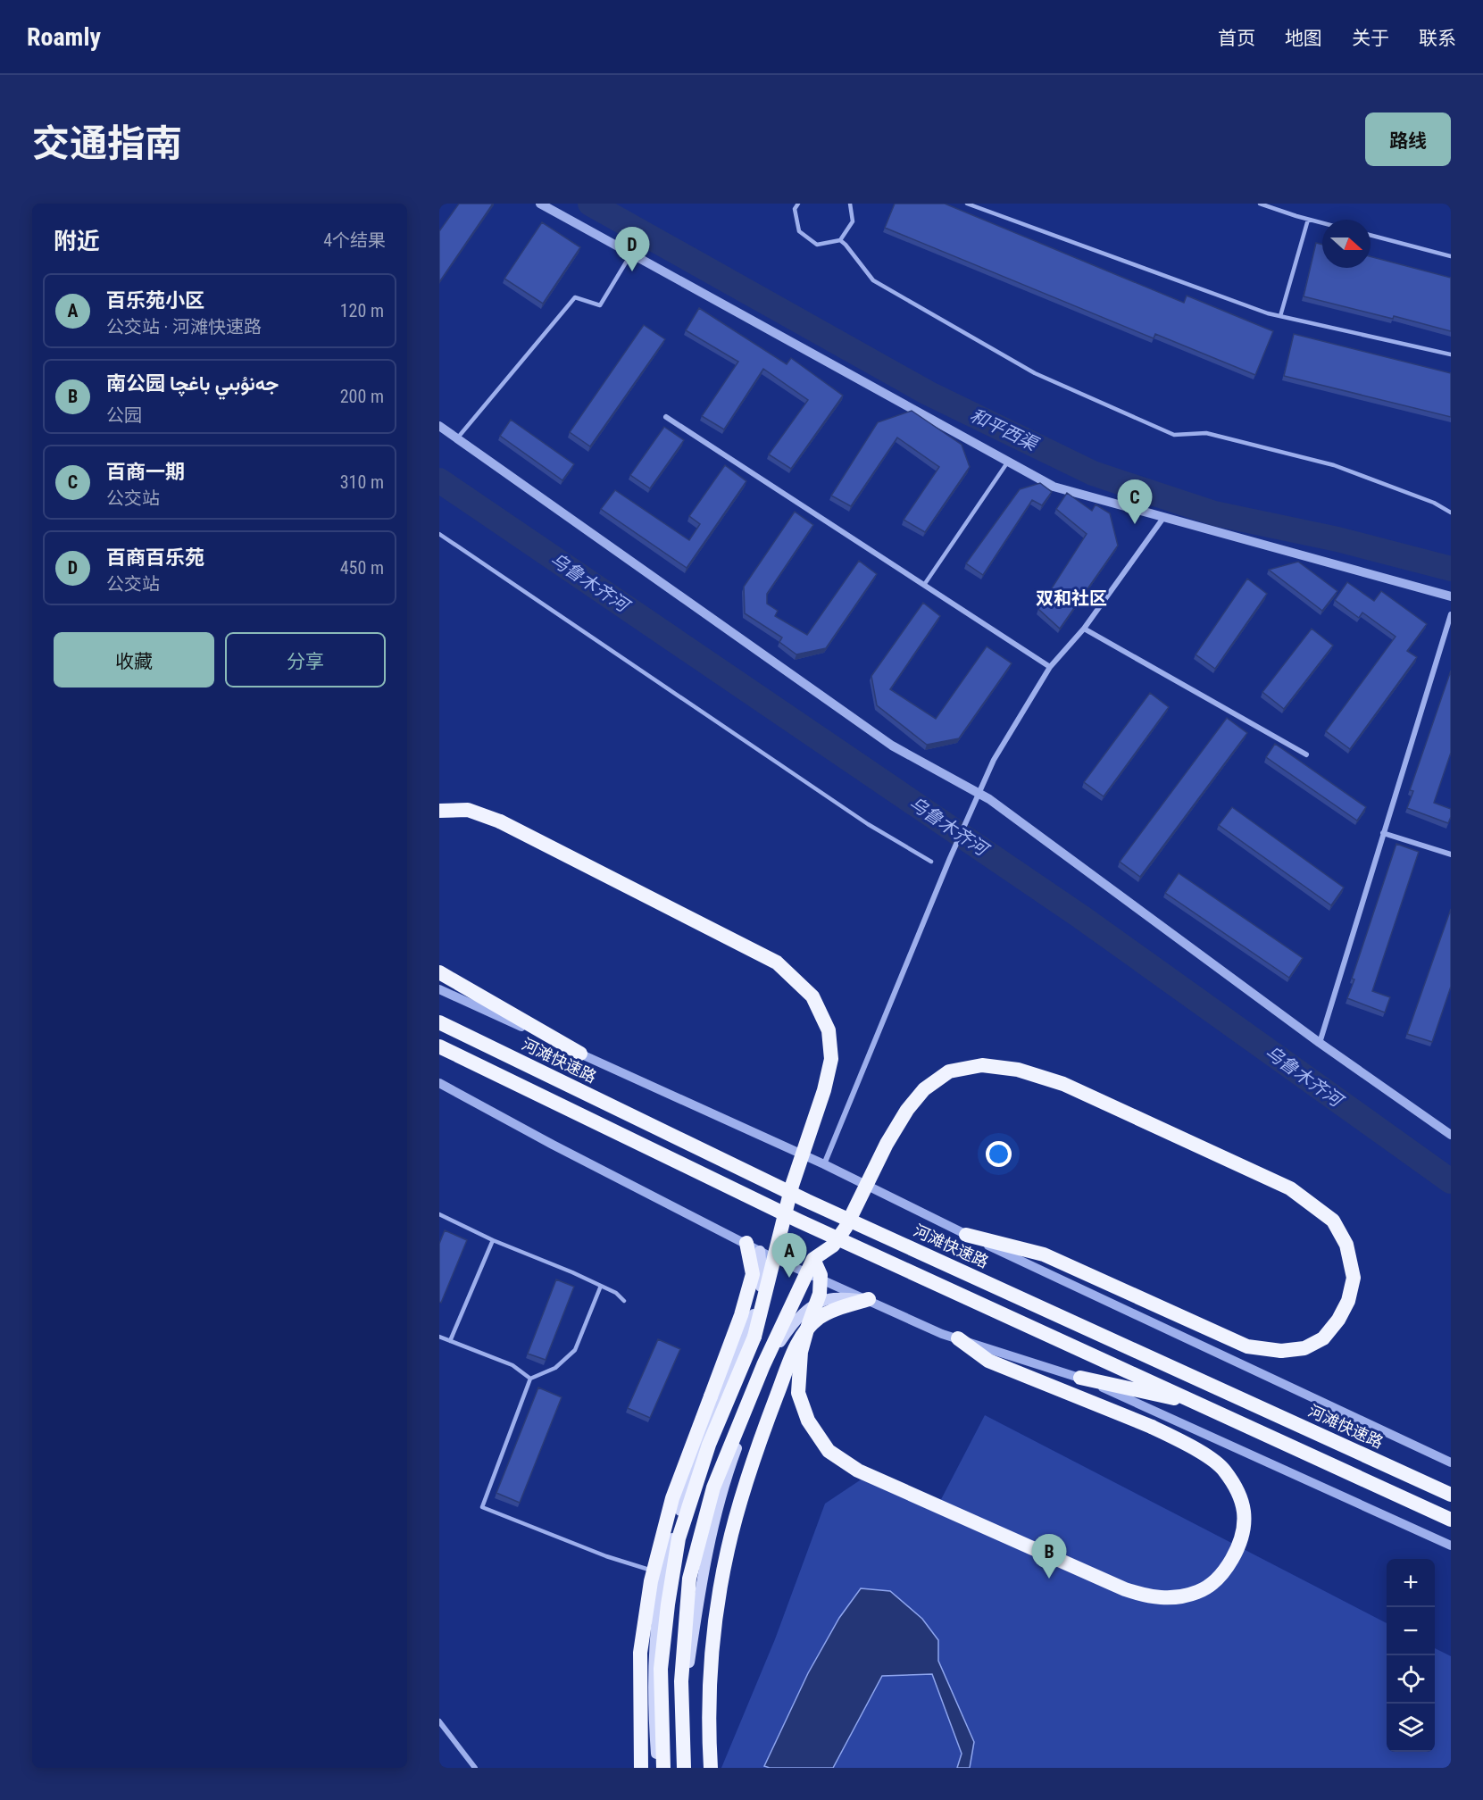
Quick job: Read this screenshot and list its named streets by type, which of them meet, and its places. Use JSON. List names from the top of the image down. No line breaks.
{"streets":{"highway":["河滩快速路"]},"districts":["双和社区"],"water":["和平西渠","乌鲁木齐河"],"north":"right","page":{"header":"Roamly","nav":["首页","地图","关于","联系"],"title":"交通指南","buttons":["路线",["收藏","分享"]],"heading":["附近","4个结果"],"pins":["D","C","A","B"],"list":[{"mark":"A","name":"百乐苑小区","note":"公交站 · 河滩快速路","value":"120 m"},{"mark":"B","name":"南公园 جەنۇبىي باغچا","note":"公园","value":"200 m"},{"mark":"C","name":"百商一期","note":"公交站","value":"310 m"},{"mark":"D","name":"百商百乐苑","note":"公交站","value":"450 m"}],"map_buttons":["+","−"]}}
